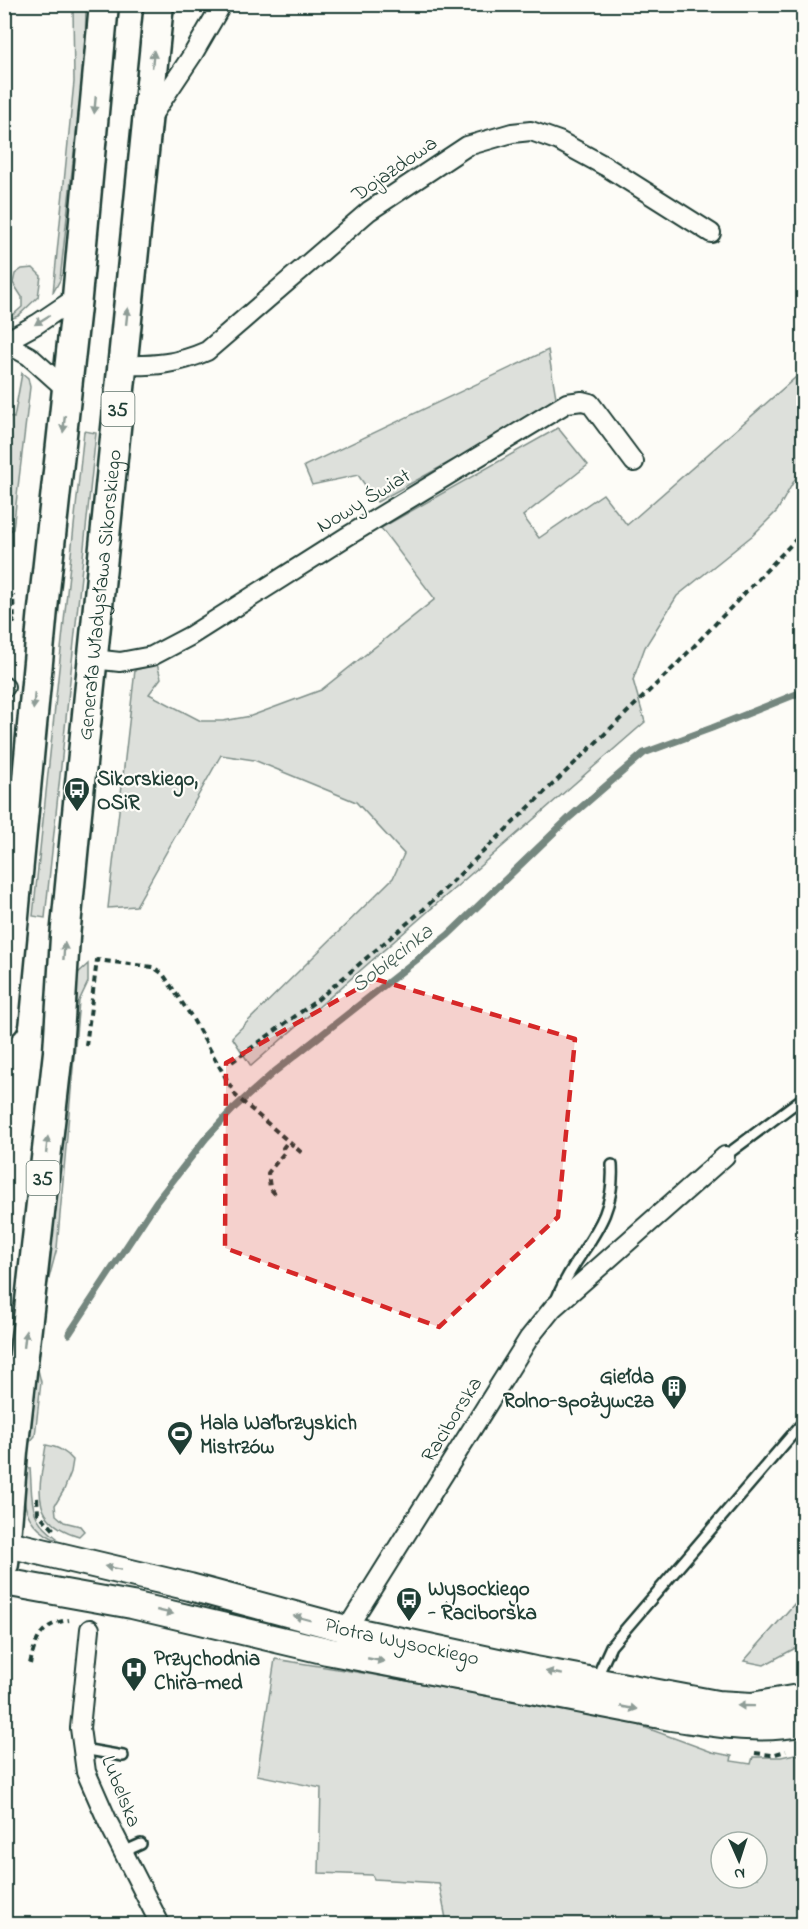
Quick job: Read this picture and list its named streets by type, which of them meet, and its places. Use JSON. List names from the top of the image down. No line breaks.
{"streets":{"main road":["35","Generała Władysława Sikorskiego"],"street":["Dojazdowa","Nowy Świat","Raciborska","Piotra Wysockiego","Lubelska"]},"crossings":[["Dojazdowa","Generała Władysława Sikorskiego"],["Nowy Świat","Generała Władysława Sikorskiego"],["Generała Władysława Sikorskiego","Piotra Wysockiego"],["Raciborska","Piotra Wysockiego"]],"water":["Sobięcinka"],"places":{"bus stop":["Sikorskiego, OSiR","Wysockiego - Raciborska"],"building":["Giełda Rolno-spożywcza"],"sports":["Hala Wałbrzyskich Mistrzów"],"hospital":["Przychodnia Chira-med"]},"north":"bottom"}
